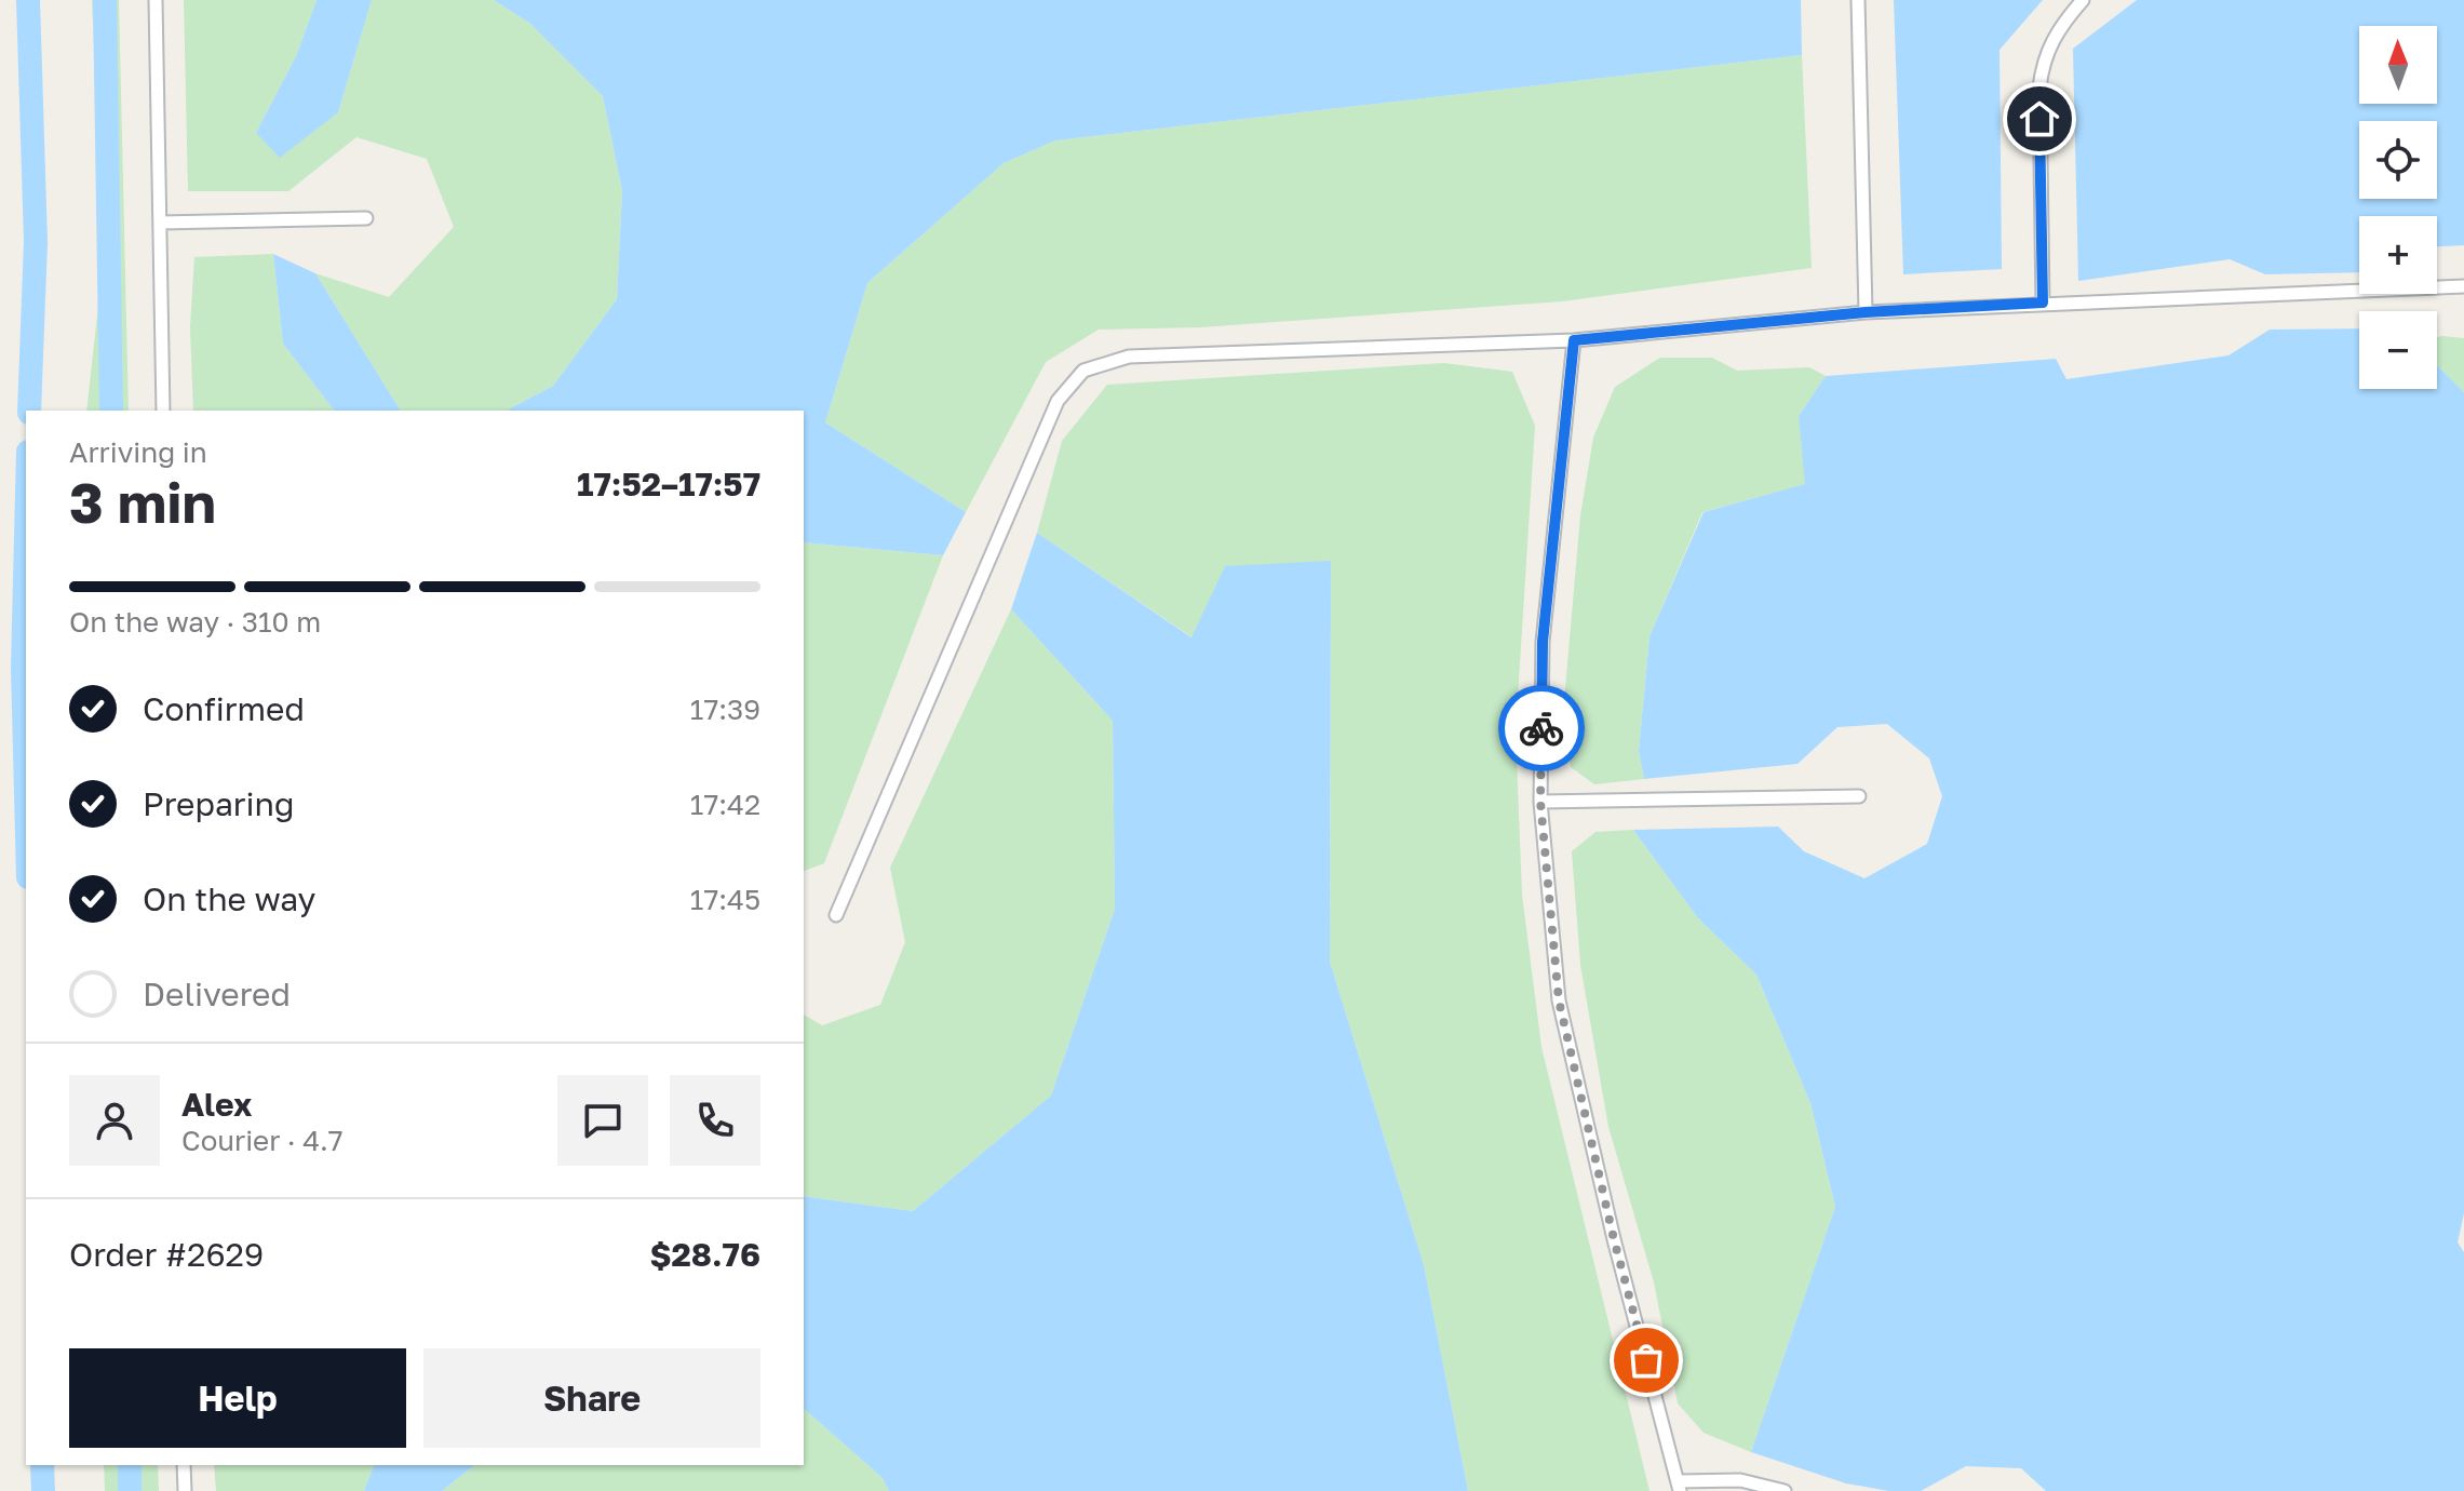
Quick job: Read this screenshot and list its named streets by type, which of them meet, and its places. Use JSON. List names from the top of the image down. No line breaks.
{"north":"top","page":{"map_buttons":["+","−"],"heading":["3 min","Arriving in","17:52–17:57"],"panel":["Alex","Courier · 4.7","Order #2629","$28.76"],"bar":"On the way · 310 m","list":[["Confirmed","17:39"],["Preparing","17:42"],["On the way","17:45"],"Delivered"],"buttons":["Help","Share"]}}
